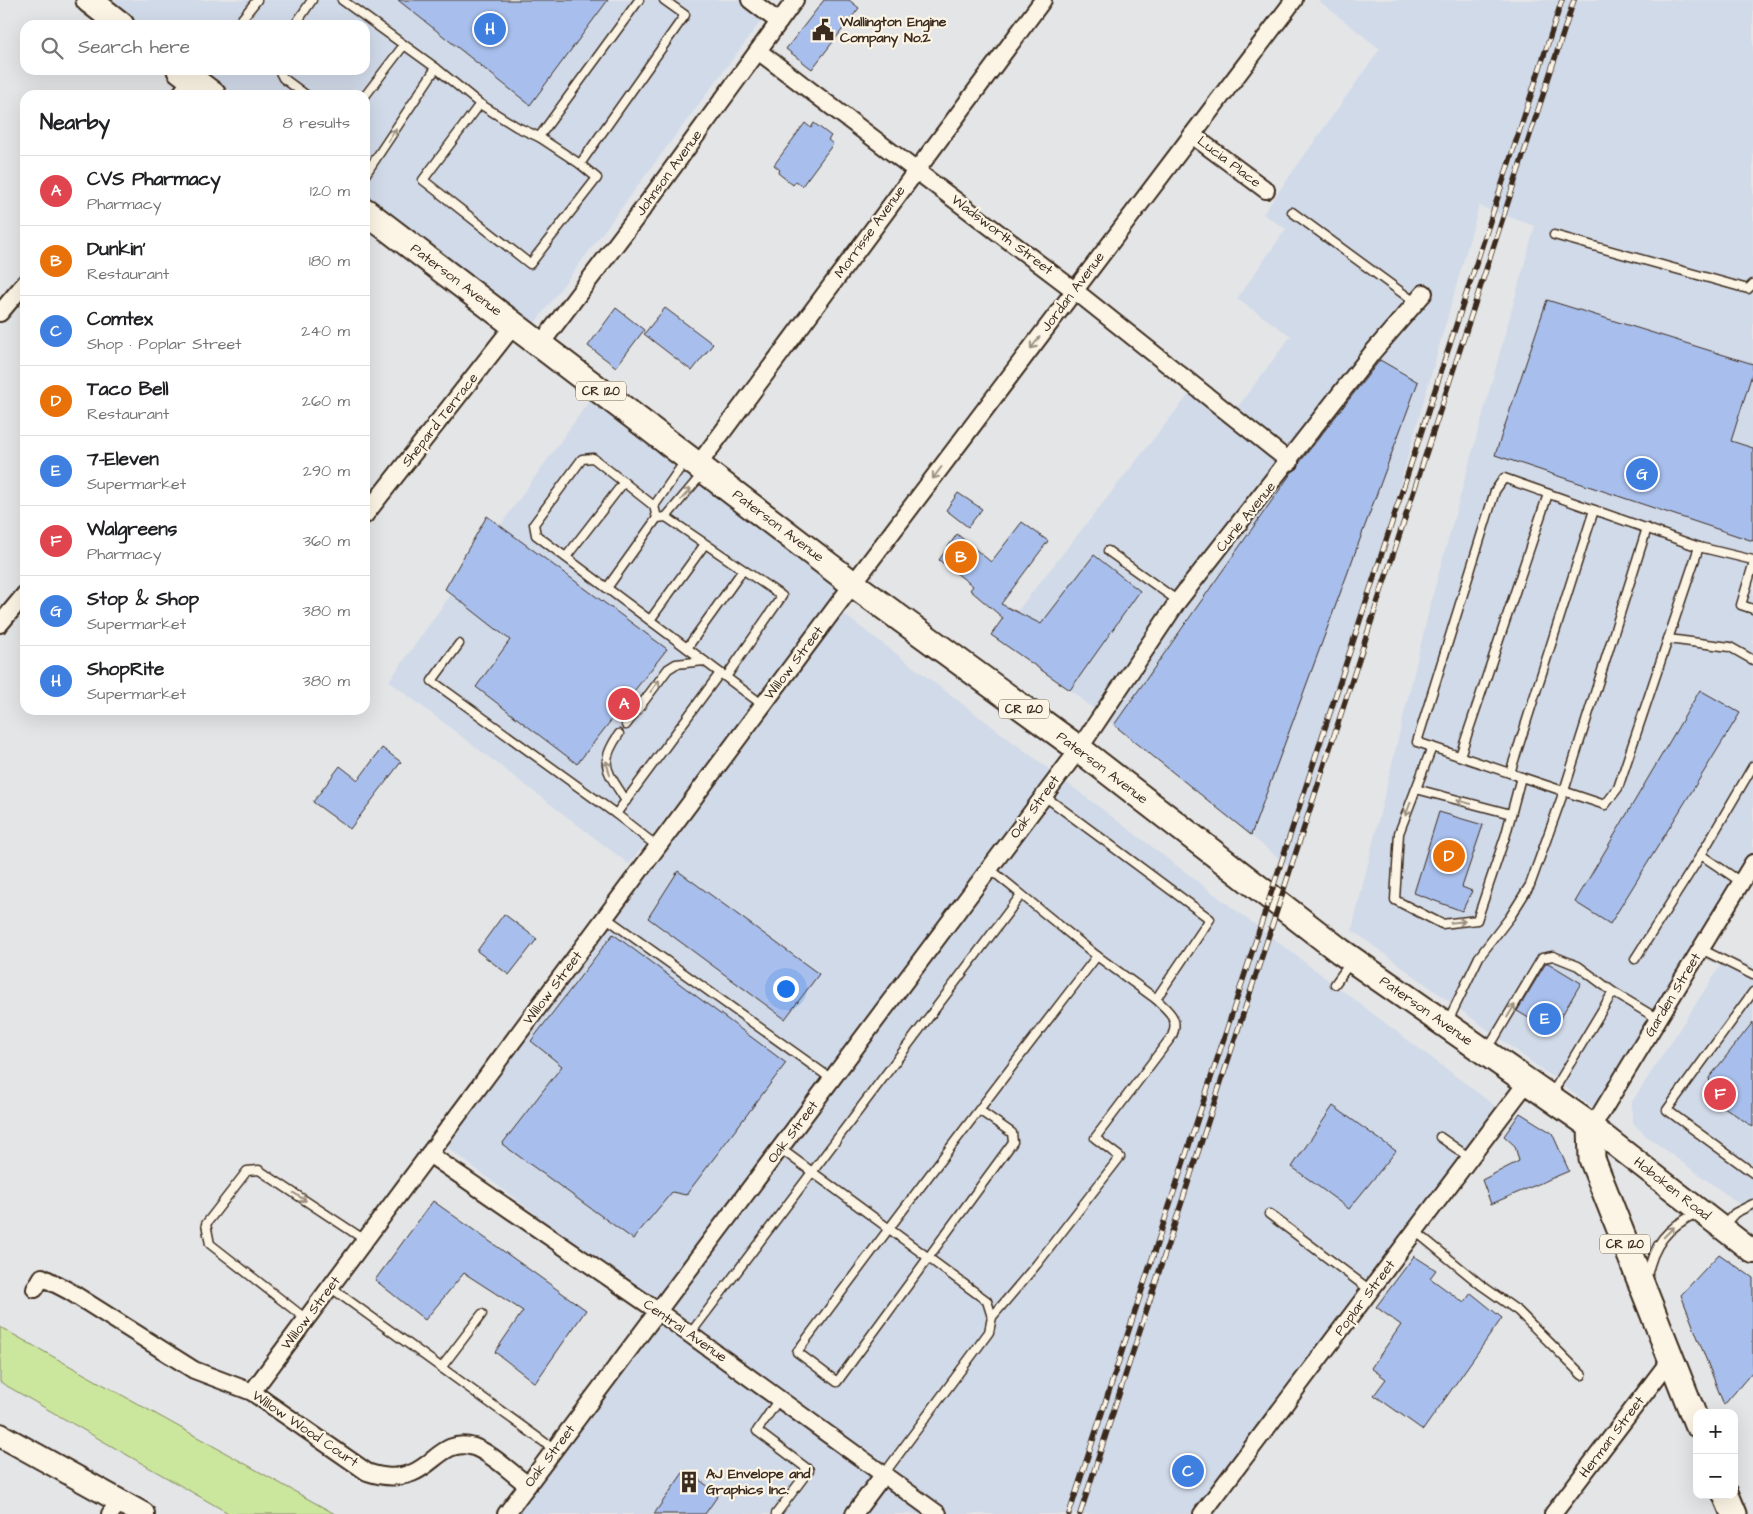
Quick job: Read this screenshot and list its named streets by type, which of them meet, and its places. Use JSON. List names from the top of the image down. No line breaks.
{"streets":{"main road":["Paterson Avenue","CR 120"],"street":["Lucia Place","Johnson Avenue","Morrisse Avenue","Wadsworth Street","Jordan Avenue","Shepard Terrace","Curie Avenue","Willow Street","Oak Street","Garden Street","Hoboken Road","Poplar Street","Central Avenue","Willow Wood Court","Herman Street"]},"crossings":[["Lucia Place","Jordan Avenue"],["Johnson Avenue","Wadsworth Street"],["Johnson Avenue","Paterson Avenue"],["Morrisse Avenue","Wadsworth Street"],["Morrisse Avenue","Paterson Avenue"],["Wadsworth Street","Jordan Avenue"],["Wadsworth Street","Curie Avenue"],["Paterson Avenue","Jordan Avenue"],["Paterson Avenue","CR 120"],["Paterson Avenue","Shepard Terrace"],["Paterson Avenue","Curie Avenue"],["Paterson Avenue","Willow Street"],["Paterson Avenue","Oak Street"],["Paterson Avenue","Garden Street"],["Paterson Avenue","Hoboken Road"],["Paterson Avenue","Poplar Street"],["Jordan Avenue","Willow Street"],["CR 120","Garden Street"],["CR 120","Hoboken Road"],["CR 120","Herman Street"],["Curie Avenue","Oak Street"],["Willow Street","Central Avenue"],["Willow Street","Willow Wood Court"],["Oak Street","Central Avenue"],["Oak Street","Willow Wood Court"],["Garden Street","Hoboken Road"]],"one_way":["Jordan Avenue"],"places":{"public building":["Wallington Engine Company No.2"],"building":["AJ Envelope and Graphics Inc."]},"page":{"pins":["H","G","B","A","D","E","F","C"],"search":"Search here","heading":["Nearby","8 results"],"list":[{"mark":"A","name":"CVS Pharmacy","note":"Pharmacy","value":"120 m"},{"mark":"B","name":"Dunkin'","note":"Restaurant","value":"180 m"},{"mark":"C","name":"Comtex","note":"Shop · Poplar Street","value":"240 m"},{"mark":"D","name":"Taco Bell","note":"Restaurant","value":"260 m"},{"mark":"E","name":"7-Eleven","note":"Supermarket","value":"290 m"},{"mark":"F","name":"Walgreens","note":"Pharmacy","value":"360 m"},{"mark":"G","name":"Stop & Shop","note":"Supermarket","value":"380 m"},{"mark":"H","name":"ShopRite","note":"Supermarket","value":"380 m"}],"map_buttons":["+","−"]}}
